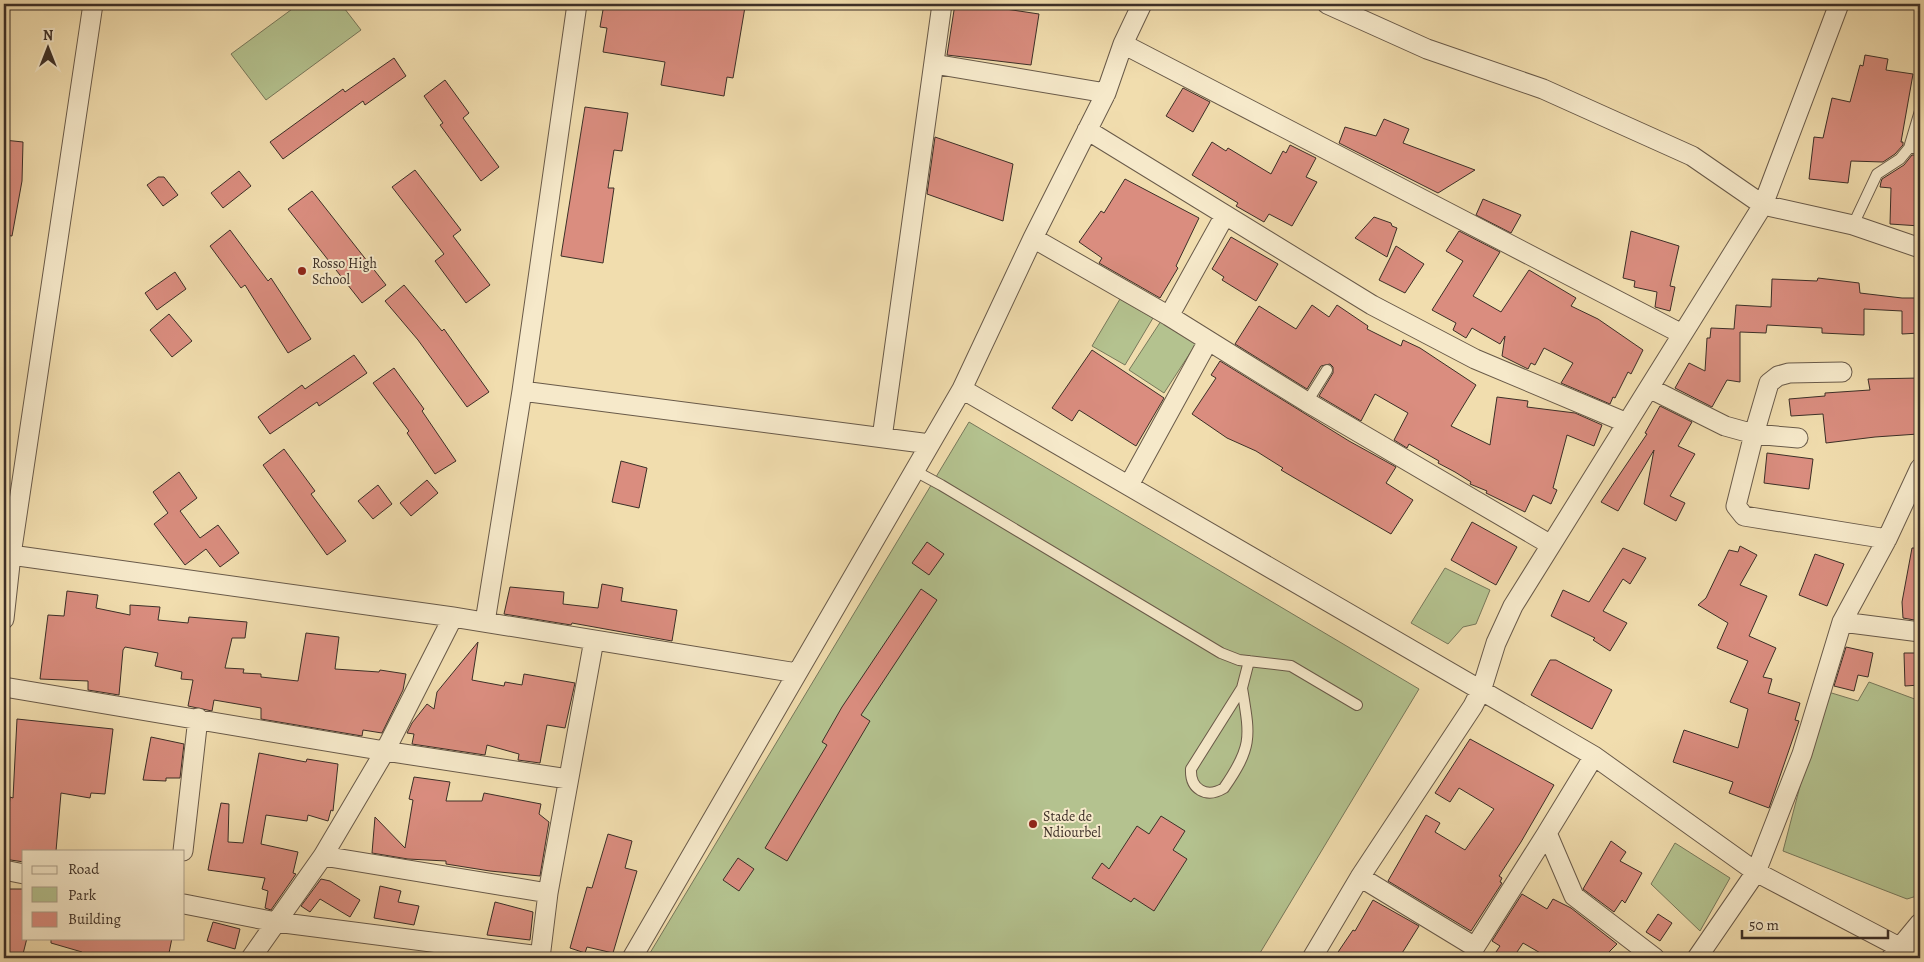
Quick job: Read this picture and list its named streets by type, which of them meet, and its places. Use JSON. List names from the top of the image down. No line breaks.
{"places":["Rosso High School","Stade de Ndiourbel"],"legend":["Road","Park","Building"],"scale_bar":"50 m","north":"top"}
